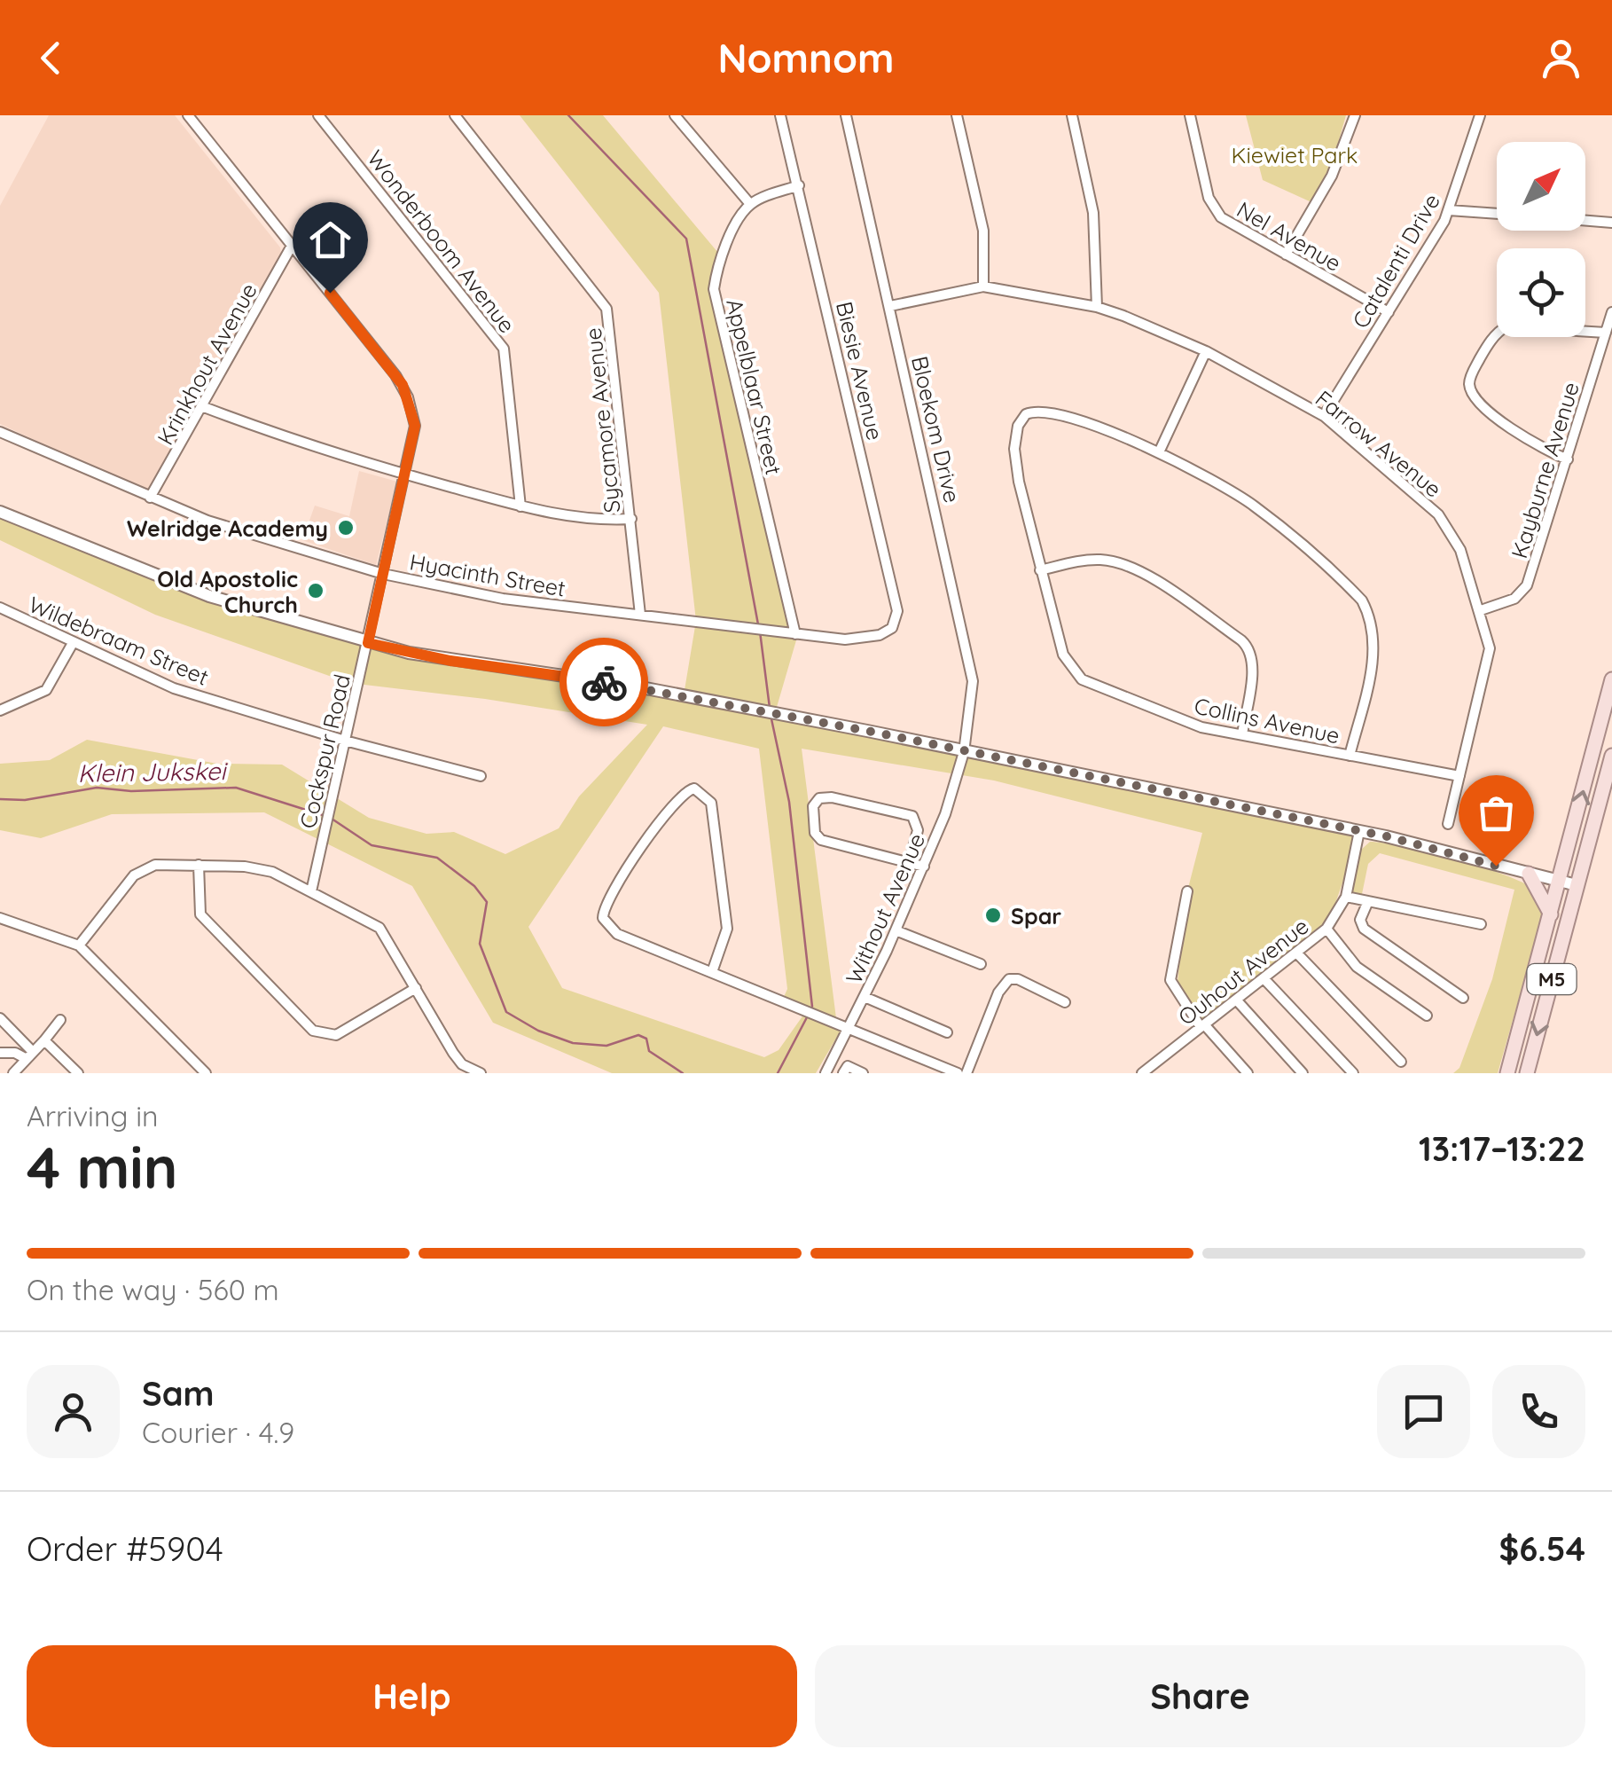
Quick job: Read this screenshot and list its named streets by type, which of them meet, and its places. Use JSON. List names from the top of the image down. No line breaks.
{"streets":{"main road":["M5"],"street":["Nel Avenue","Wonderboom Avenue","Catalenti Drive","Krinkhout Avenue","Biesie Avenue","Appelblaar Street","Sycamore Avenue","Bloekom Drive","Farrow Avenue","Kayburne Avenue","Hyacinth Street","Wildebraam Street","Collins Avenue","Cockspur Road","Without Avenue","Ouhout Avenue"]},"crossings":[["Nel Avenue","Catalenti Drive"],["Catalenti Drive","Farrow Avenue"],["Krinkhout Avenue","Hyacinth Street"],["Krinkhout Avenue","Cockspur Road"],["Biesie Avenue","Hyacinth Street"],["Appelblaar Street","Hyacinth Street"],["Sycamore Avenue","Hyacinth Street"],["Bloekom Drive","Farrow Avenue"],["Bloekom Drive","Without Avenue"],["Farrow Avenue","Kayburne Avenue"],["Farrow Avenue","Collins Avenue"],["Hyacinth Street","Cockspur Road"],["Wildebraam Street","Cockspur Road"]],"water":["Klein Jukskei"],"parks":["Kiewiet Park"],"places":["Welridge Academy","Old Apostolic Church","Spar"],"north":"top right","page":{"header":"Nomnom","heading":["4 min","Arriving in","13:17–13:22"],"panel":["Sam","Courier · 4.9","Order #5904","$6.54"],"bar":"On the way · 560 m","buttons":["Help","Share"]}}
